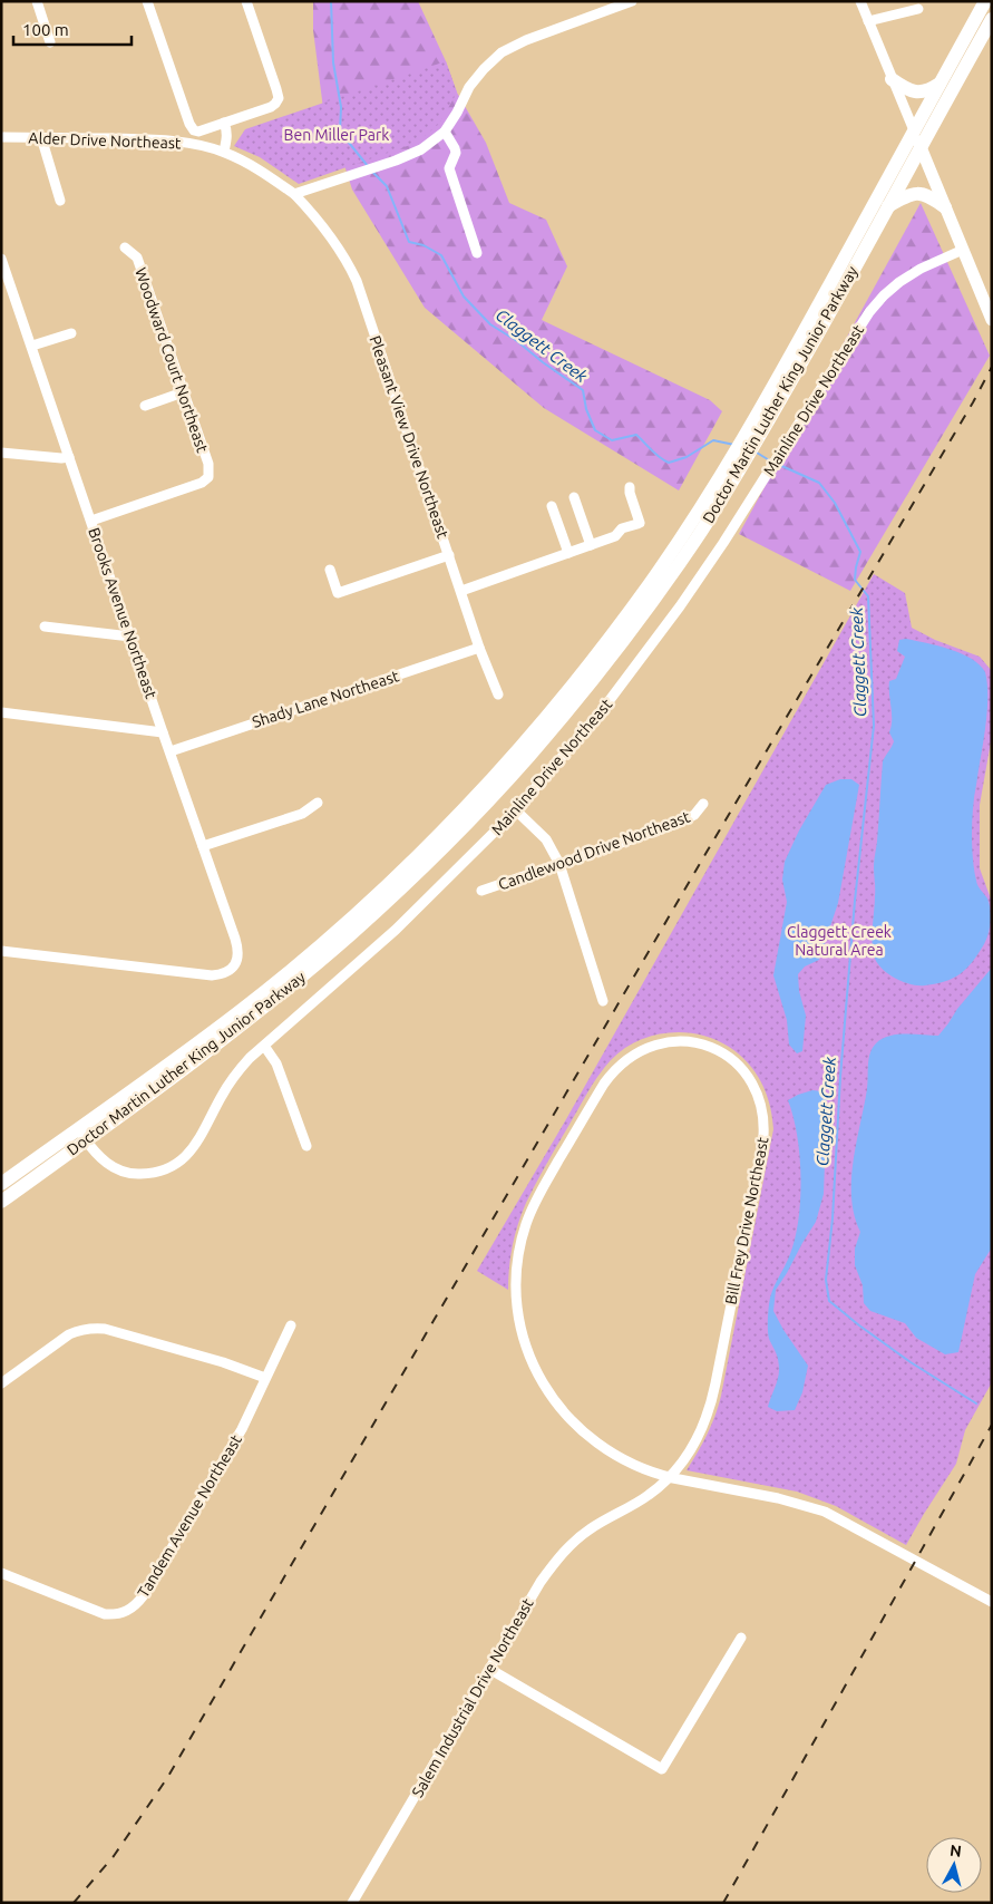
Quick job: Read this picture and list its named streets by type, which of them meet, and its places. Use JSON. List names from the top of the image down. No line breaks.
{"streets":{"highway":["Doctor Martin Luther King Junior Parkway"],"street":["Alder Drive Northeast","Woodward Court Northeast","Mainline Drive Northeast","Pleasant View Drive Northeast","Brooks Avenue Northeast","Shady Lane Northeast","Candlewood Drive Northeast","Bill Frey Drive Northeast","Tandem Avenue Northeast","Salem Industrial Drive Northeast"]},"crossings":[["Alder Drive Northeast","Pleasant View Drive Northeast"],["Woodward Court Northeast","Brooks Avenue Northeast"],["Doctor Martin Luther King Junior Parkway","Mainline Drive Northeast"],["Pleasant View Drive Northeast","Shady Lane Northeast"],["Brooks Avenue Northeast","Shady Lane Northeast"],["Bill Frey Drive Northeast","Salem Industrial Drive Northeast"]],"water":["Claggett Creek"],"parks":["Ben Miller Park","Claggett Creek Natural Area"],"scale_bar":"100 m","north":"top"}
